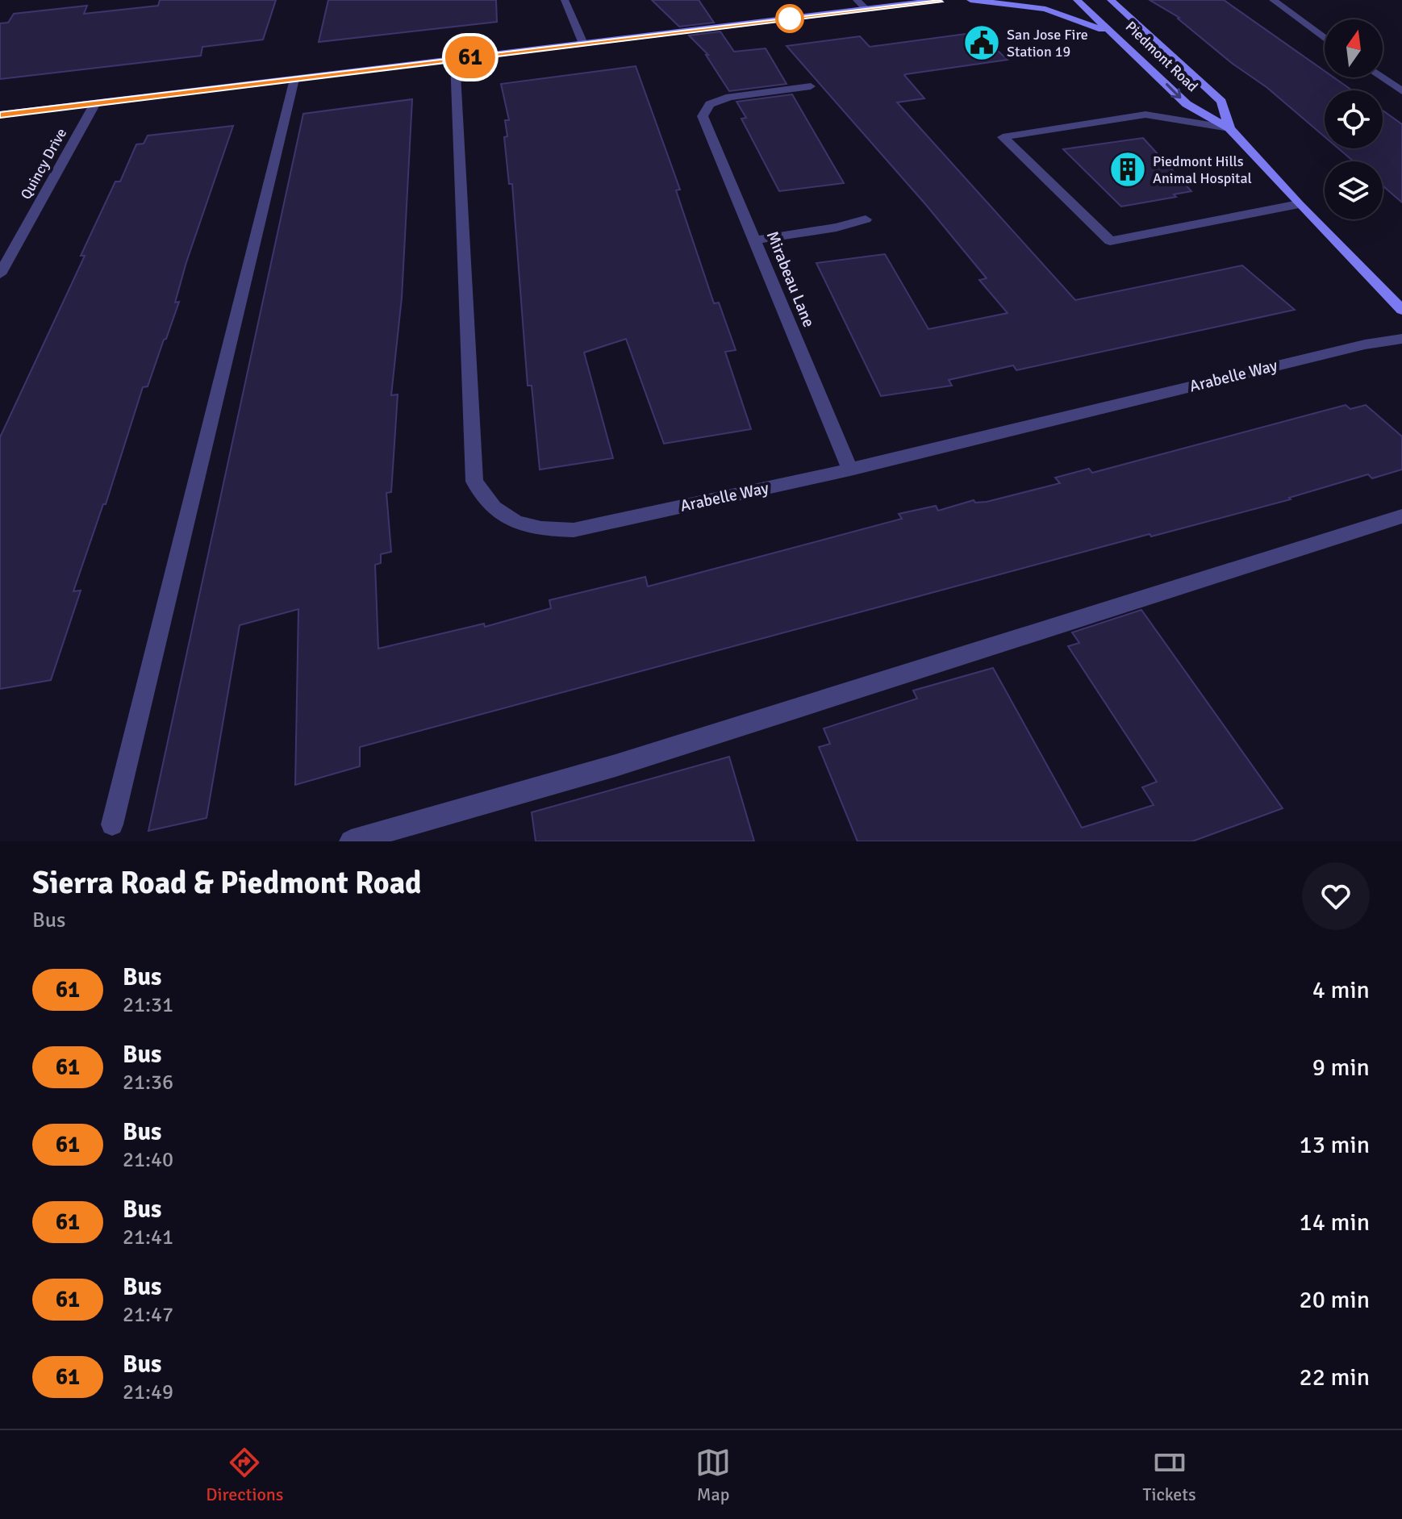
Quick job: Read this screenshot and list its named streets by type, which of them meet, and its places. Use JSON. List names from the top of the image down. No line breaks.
{"streets":{"main road":["Piedmont Road"],"street":["Quincy Drive","Mirabeau Lane","Arabelle Way"]},"crossings":[["Mirabeau Lane","Arabelle Way"]],"places":{"public building":["San Jose Fire Station 19"],"building":["Piedmont Hills Animal Hospital"]},"lines":["bus line 61"],"north":"top","page":{"on_map":"61","heading":["Sierra Road & Piedmont Road","Bus"],"list":[{"mark":"61","name":"Bus","note":"21:31","value":"4 min"},{"mark":"61","name":"Bus","note":"21:36","value":"9 min"},{"mark":"61","name":"Bus","note":"21:40","value":"13 min"},{"mark":"61","name":"Bus","note":"21:41","value":"14 min"},{"mark":"61","name":"Bus","note":"21:47","value":"20 min"},{"mark":"61","name":"Bus","note":"21:49","value":"22 min"}],"tabs":["Directions","Map","Tickets"]}}
